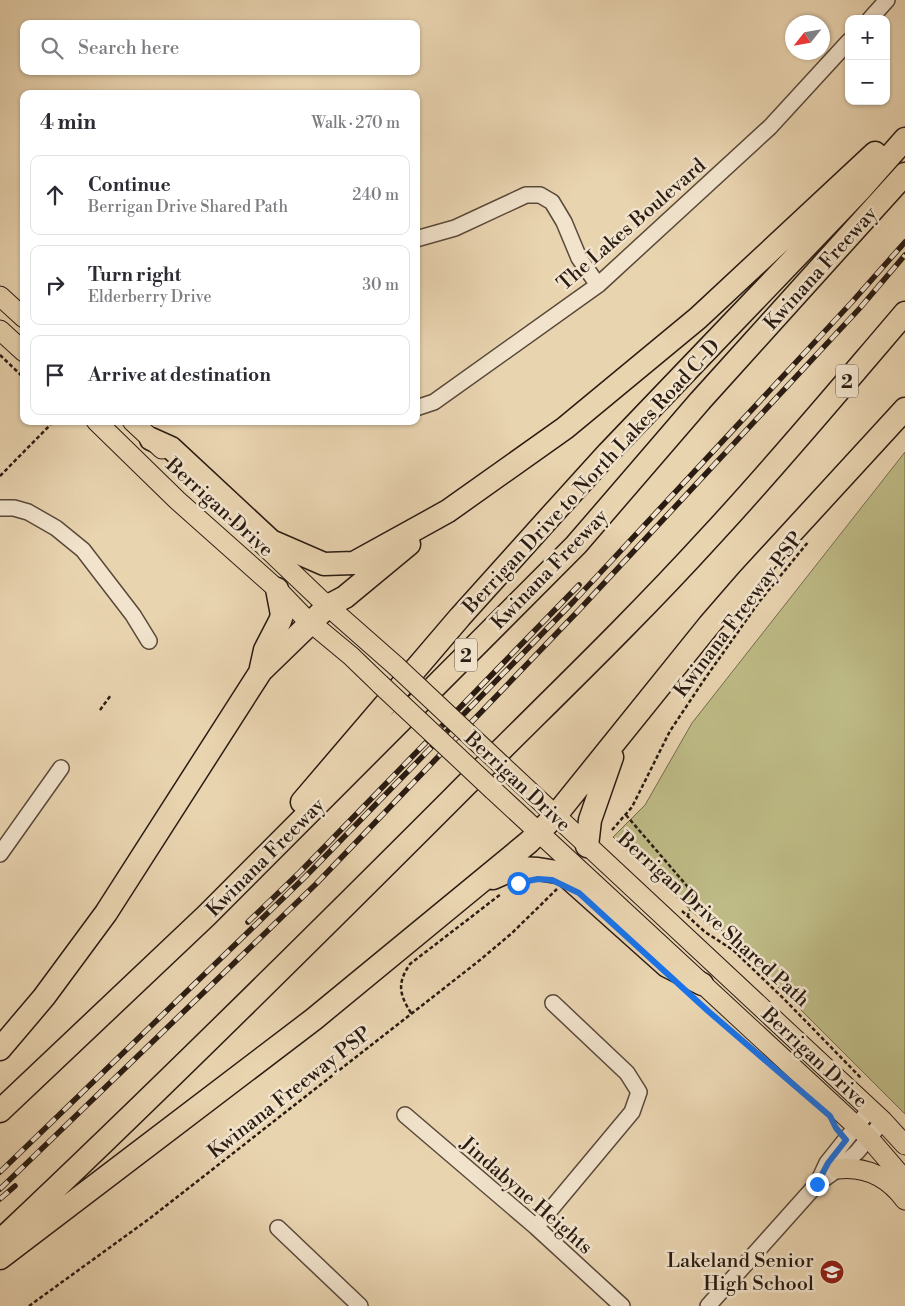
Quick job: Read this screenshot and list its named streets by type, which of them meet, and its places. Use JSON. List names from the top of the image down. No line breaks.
{"streets":{"highway":["Kwinana Freeway","2","Berrigan Drive to North Lakes Road C-D"],"main road":["Berrigan Drive"],"street":["The Lakes Boulevard","Jindabyne Heights"],"path":["Kwinana Freeway PSP","Berrigan Drive Shared Path"]},"crossings":[["Kwinana Freeway","Berrigan Drive to North Lakes Road C-D"]],"places":{"school or university":["Lakeland Senior High School"]},"north":"bottom left","page":{"map_buttons":["+","−"],"search":"Search here","heading":["4 min","Walk · 270 m"],"list":[["Continue","Berrigan Drive Shared Path","240 m"],["Turn right","Elderberry Drive","30 m"],"Arrive at destination"]}}
